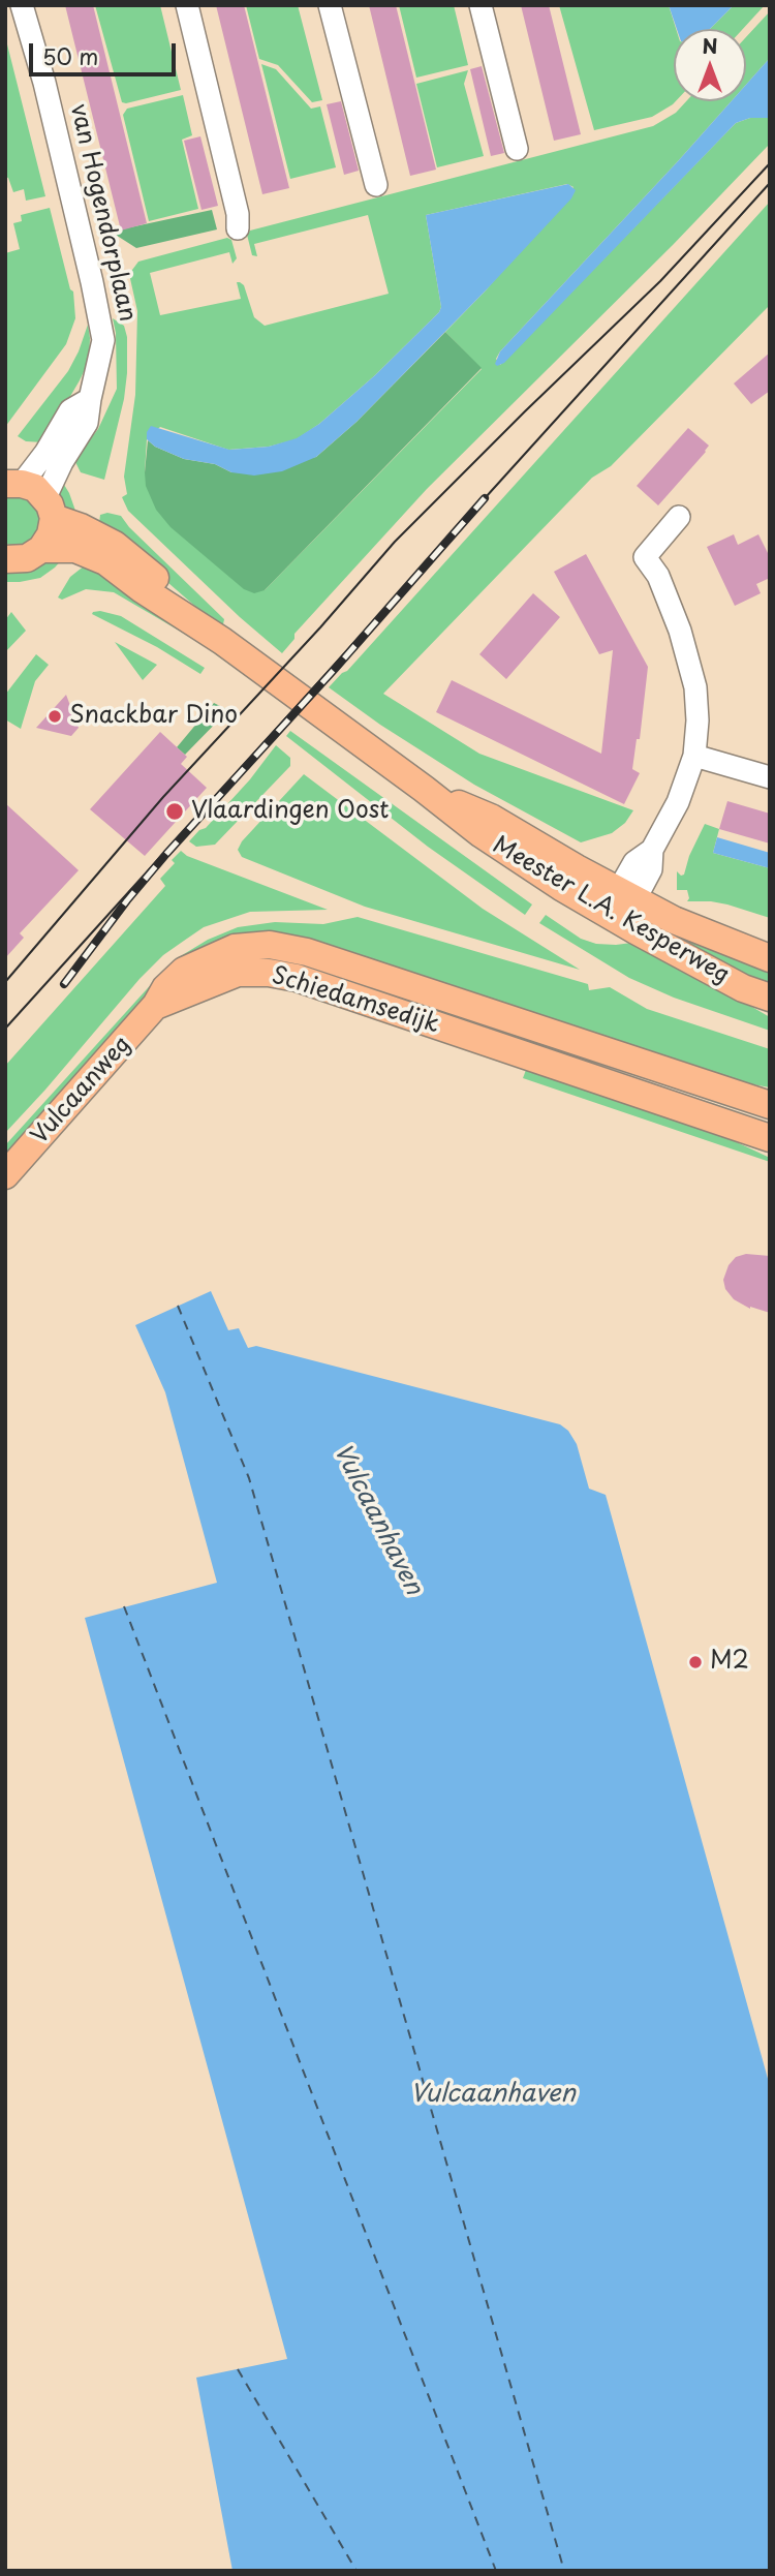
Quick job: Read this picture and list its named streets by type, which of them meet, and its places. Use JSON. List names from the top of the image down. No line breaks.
{"streets":{"main road":["Meester L.A. Kesperweg","Schiedamsedijk","Vulcaanweg"],"street":["van Hogendorplaan"]},"crossings":[["van Hogendorplaan","Meester L.A. Kesperweg"],["Schiedamsedijk","Vulcaanweg"]],"water":["Vulcaanhaven"],"places":["Snackbar Dino","Vlaardingen Oost","M2"],"scale_bar":"50 m","north":"top"}
